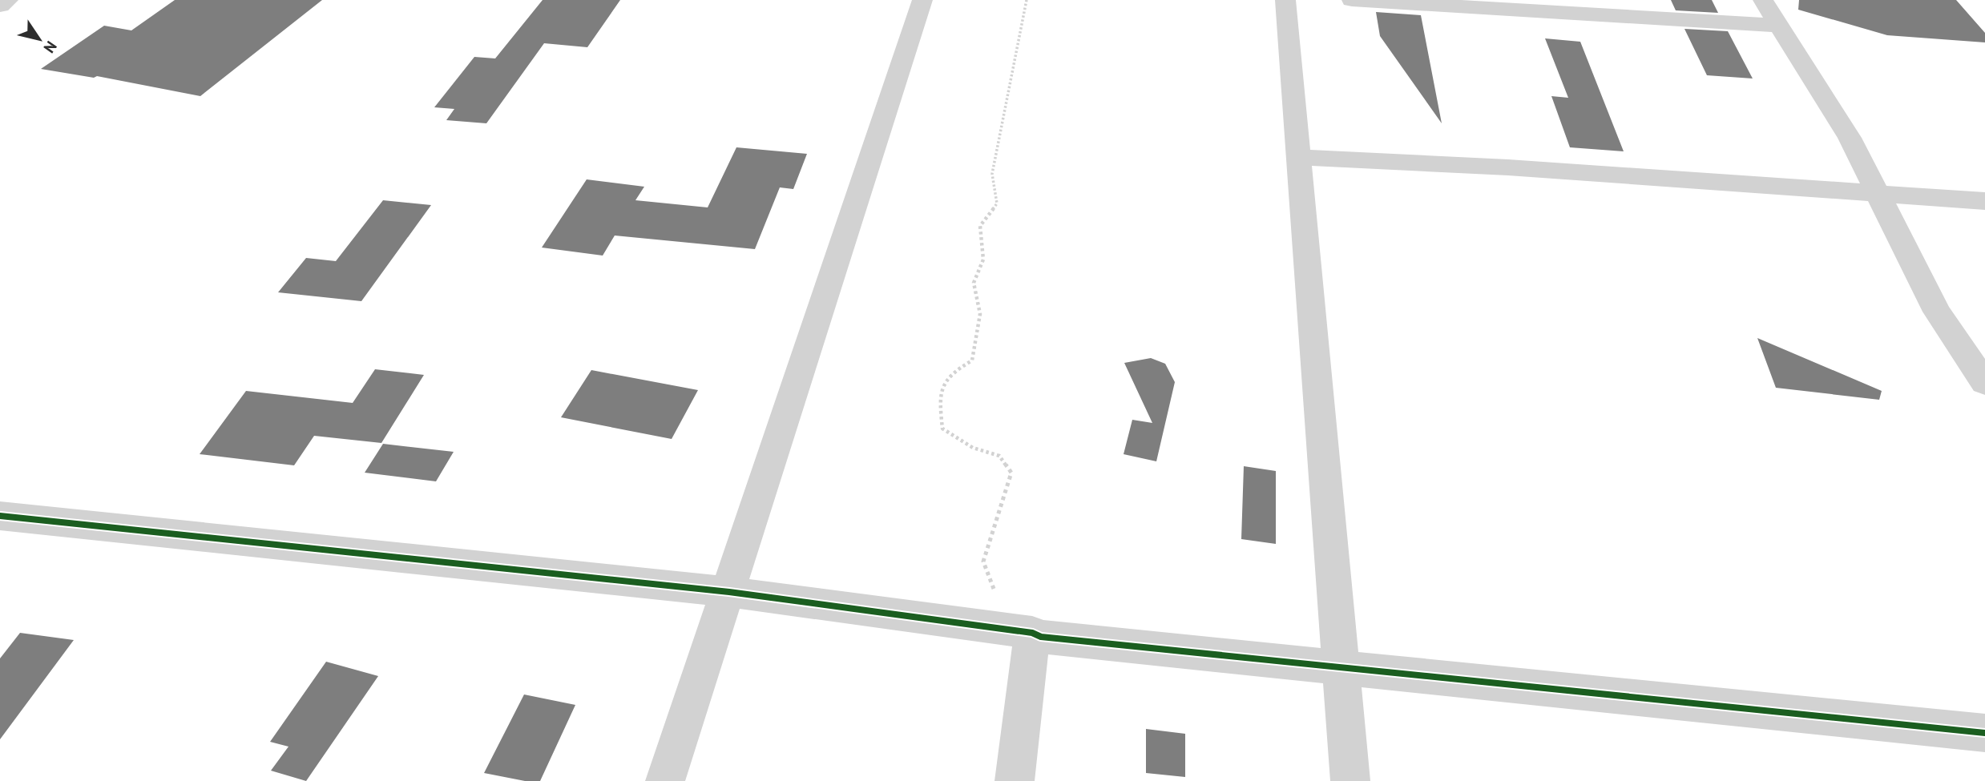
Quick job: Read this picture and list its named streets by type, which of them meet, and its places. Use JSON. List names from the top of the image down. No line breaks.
{"north":"bottom right"}
